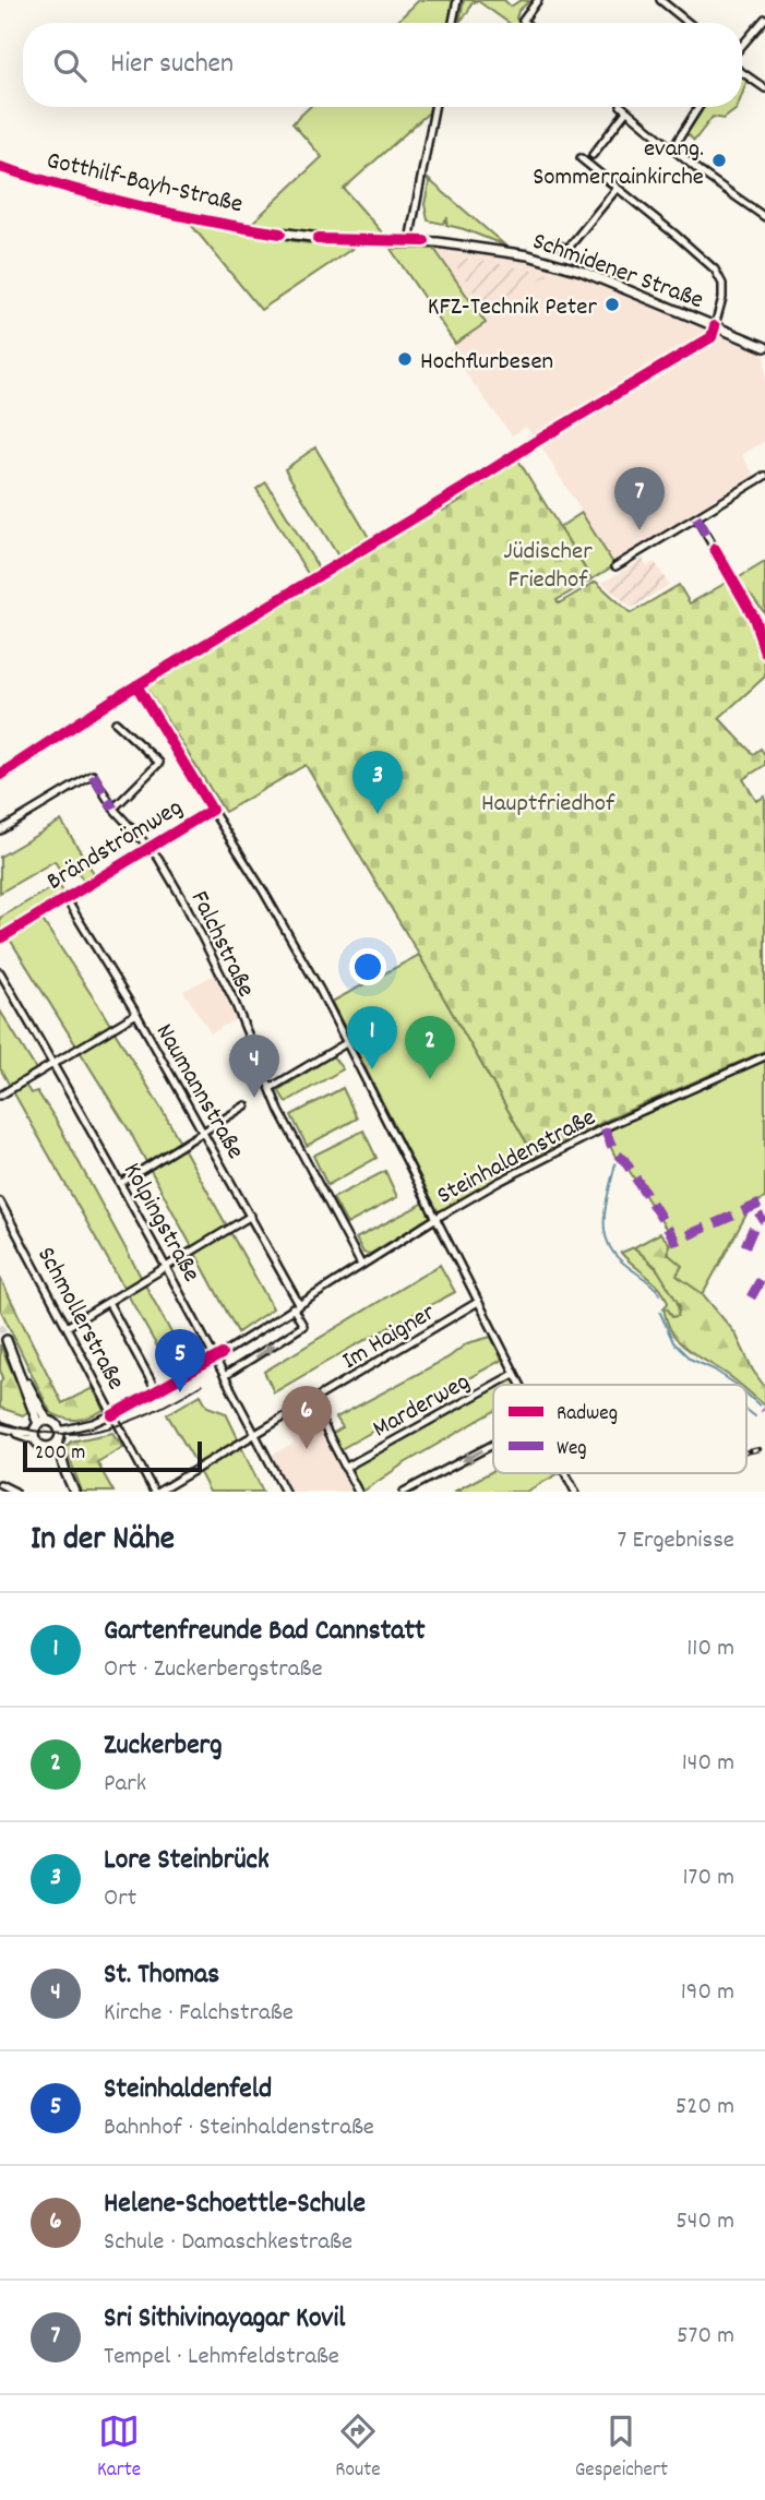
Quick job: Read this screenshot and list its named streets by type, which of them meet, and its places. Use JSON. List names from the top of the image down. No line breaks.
{"streets":{"main road":["Gotthilf-Bayh-Straße","Schmidener Straße"],"street":["Brändströmweg","Falchstraße","Naumannstraße","Steinhaldenstraße","Kolpingstraße","Schmollerstraße","Im Haigner","Marderweg"]},"crossings":[["Gotthilf-Bayh-Straße","Schmidener Straße"],["Brändströmweg","Falchstraße"],["Brändströmweg","Naumannstraße"],["Falchstraße","Steinhaldenstraße"],["Naumannstraße","Steinhaldenstraße"],["Steinhaldenstraße","Kolpingstraße"],["Steinhaldenstraße","Schmollerstraße"],["Kolpingstraße","Im Haigner"],["Schmollerstraße","Im Haigner"]],"parks":["Jüdischer Friedhof","Hauptfriedhof"],"places":["evang. Sommerrainkirche","KFZ-Technik Peter","Hochflurbesen"],"legend":["Radweg","Weg"],"scale_bar":"200 m","page":{"search":"Hier suchen","pins":["7","3","1","2","4","5","6"],"scale":"200 m","heading":["In der Nähe","7 Ergebnisse"],"list":[{"mark":"1","name":"Gartenfreunde Bad Cannstatt","note":"Ort · Zuckerbergstraße","value":"110 m"},{"mark":"2","name":"Zuckerberg","note":"Park","value":"140 m"},{"mark":"3","name":"Lore Steinbrück","note":"Ort","value":"170 m"},{"mark":"4","name":"St. Thomas","note":"Kirche · Falchstraße","value":"190 m"},{"mark":"5","name":"Steinhaldenfeld","note":"Bahnhof · Steinhaldenstraße","value":"520 m"},{"mark":"6","name":"Helene-Schoettle-Schule","note":"Schule · Damaschkestraße","value":"540 m"},{"mark":"7","name":"Sri Sithivinayagar Kovil","note":"Tempel · Lehmfeldstraße","value":"570 m"}],"nav":["Karte","Route","Gespeichert"]}}
